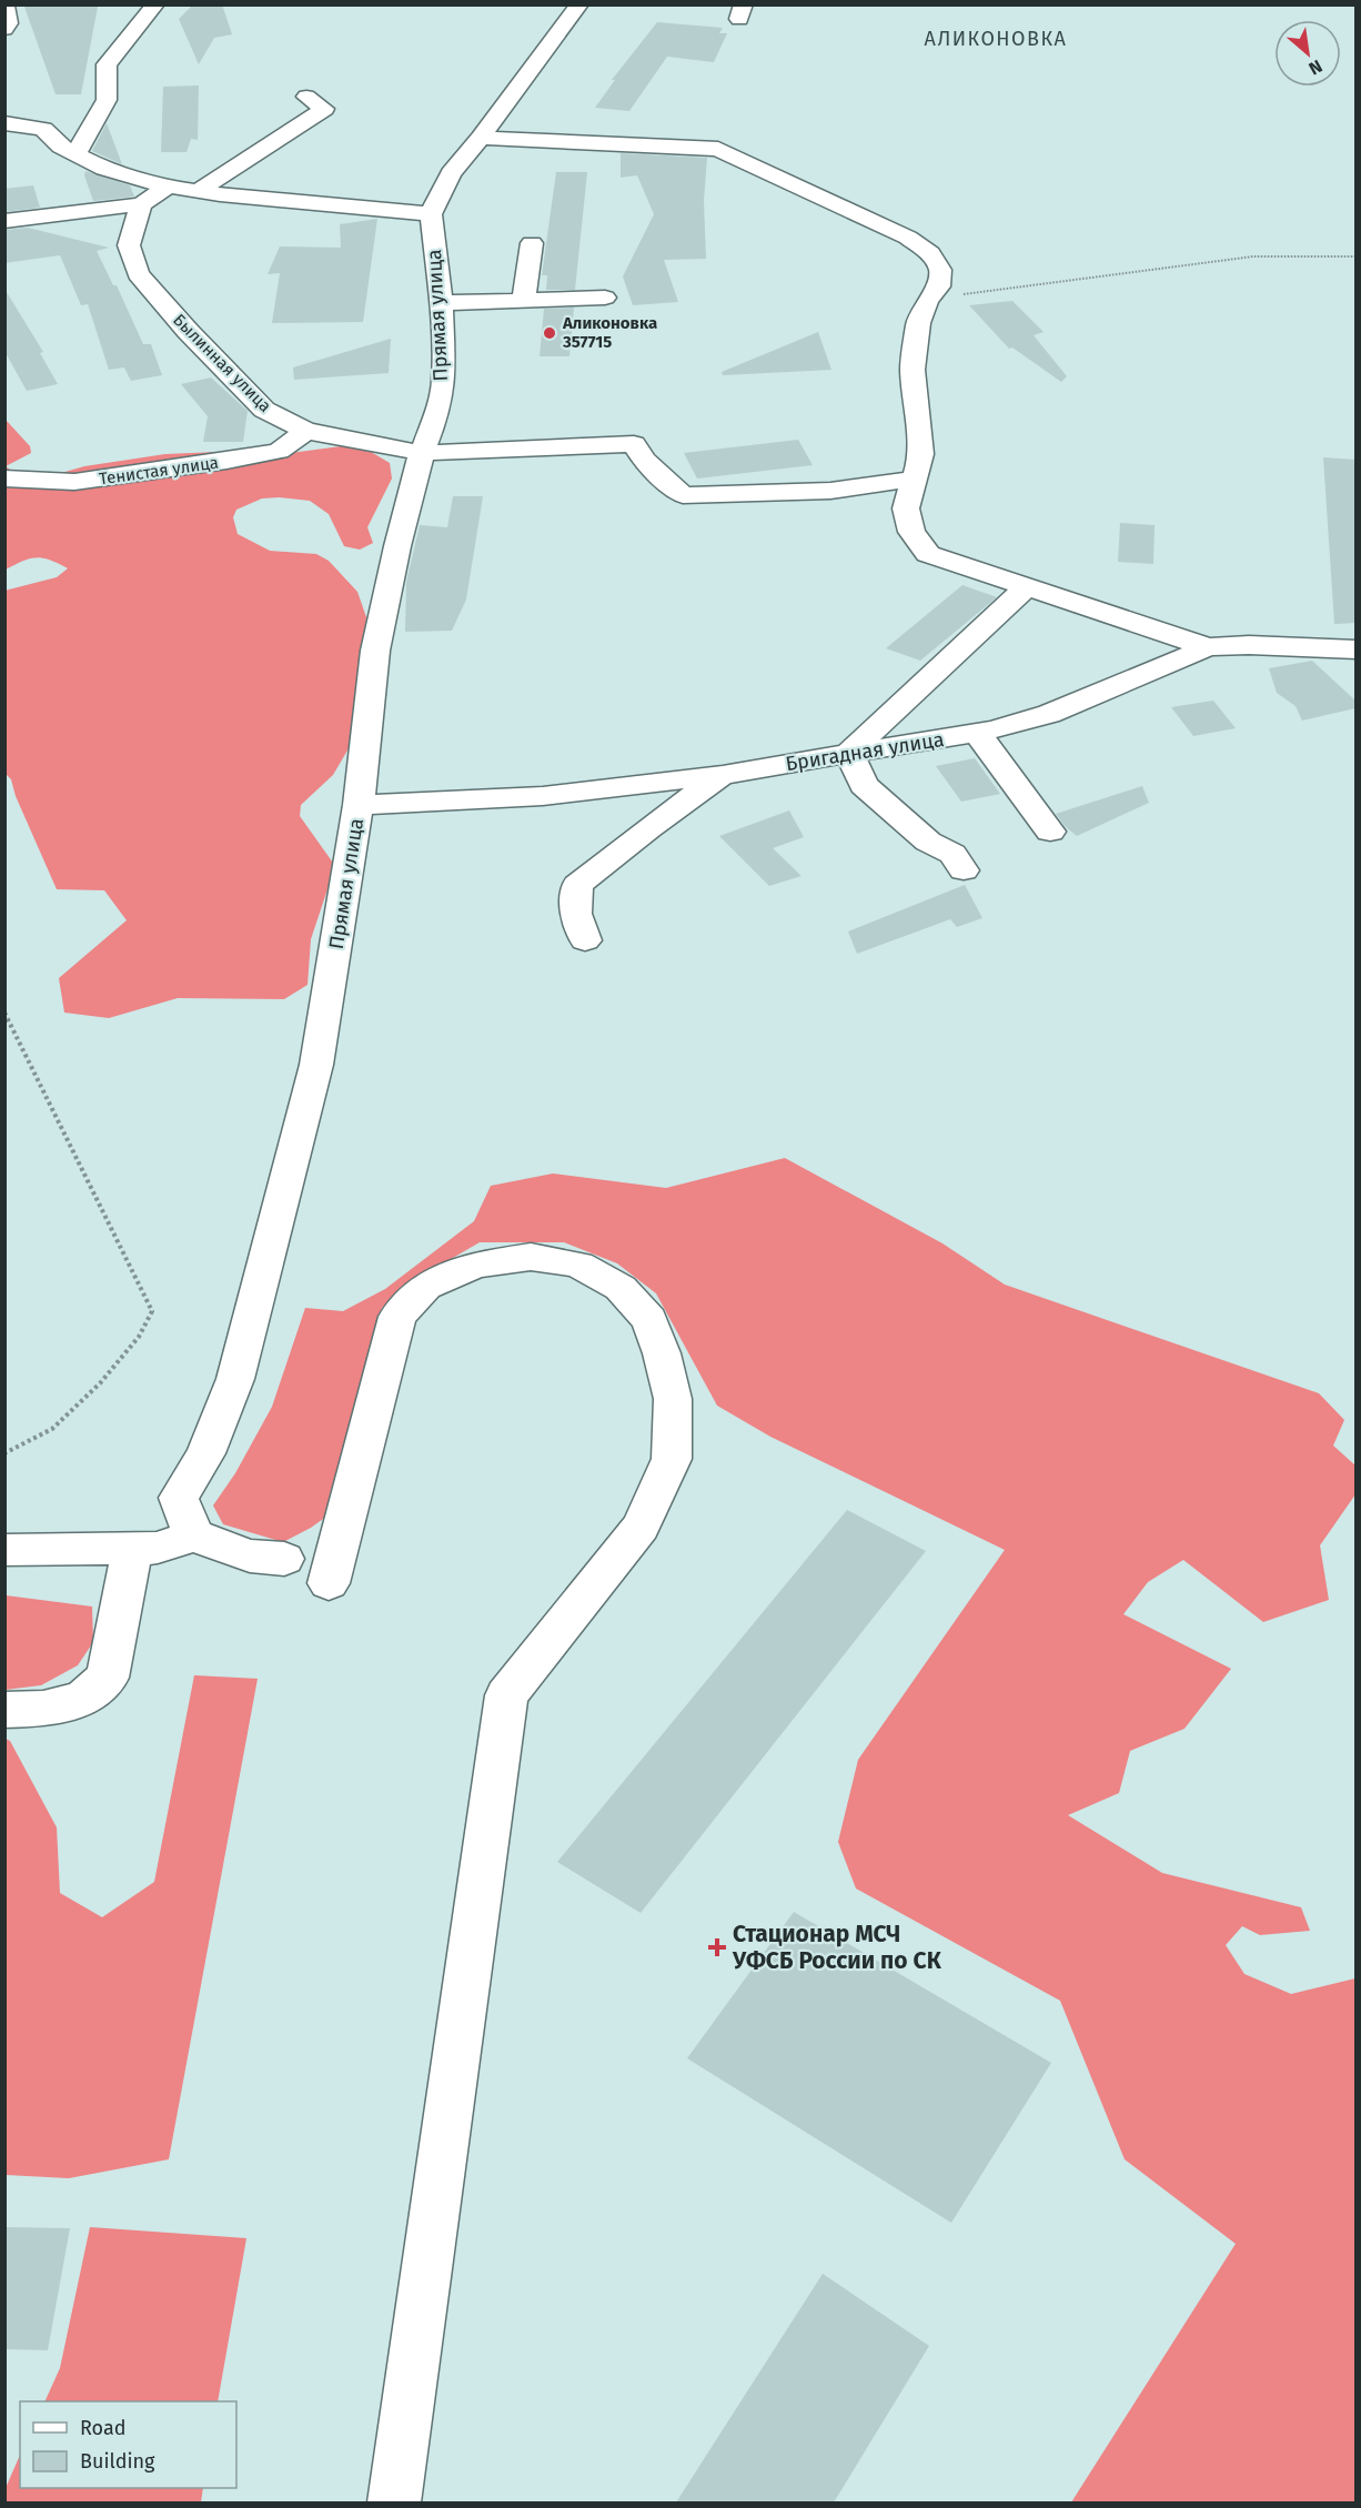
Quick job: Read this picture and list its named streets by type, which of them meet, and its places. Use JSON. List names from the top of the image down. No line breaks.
{"streets":{"street":["Прямая улица","Былинная улица","Тенистая улица","Бригадная улица"]},"crossings":[["Прямая улица","Былинная улица"],["Прямая улица","Бригадная улица"],["Былинная улица","Тенистая улица"]],"districts":["АЛИКОНОВКА"],"places":{"other":["Аликоновка 357715"],"health":["Стационар МСЧ УФСБ России по СК"]},"legend":["Road","Building"],"north":"bottom right"}
